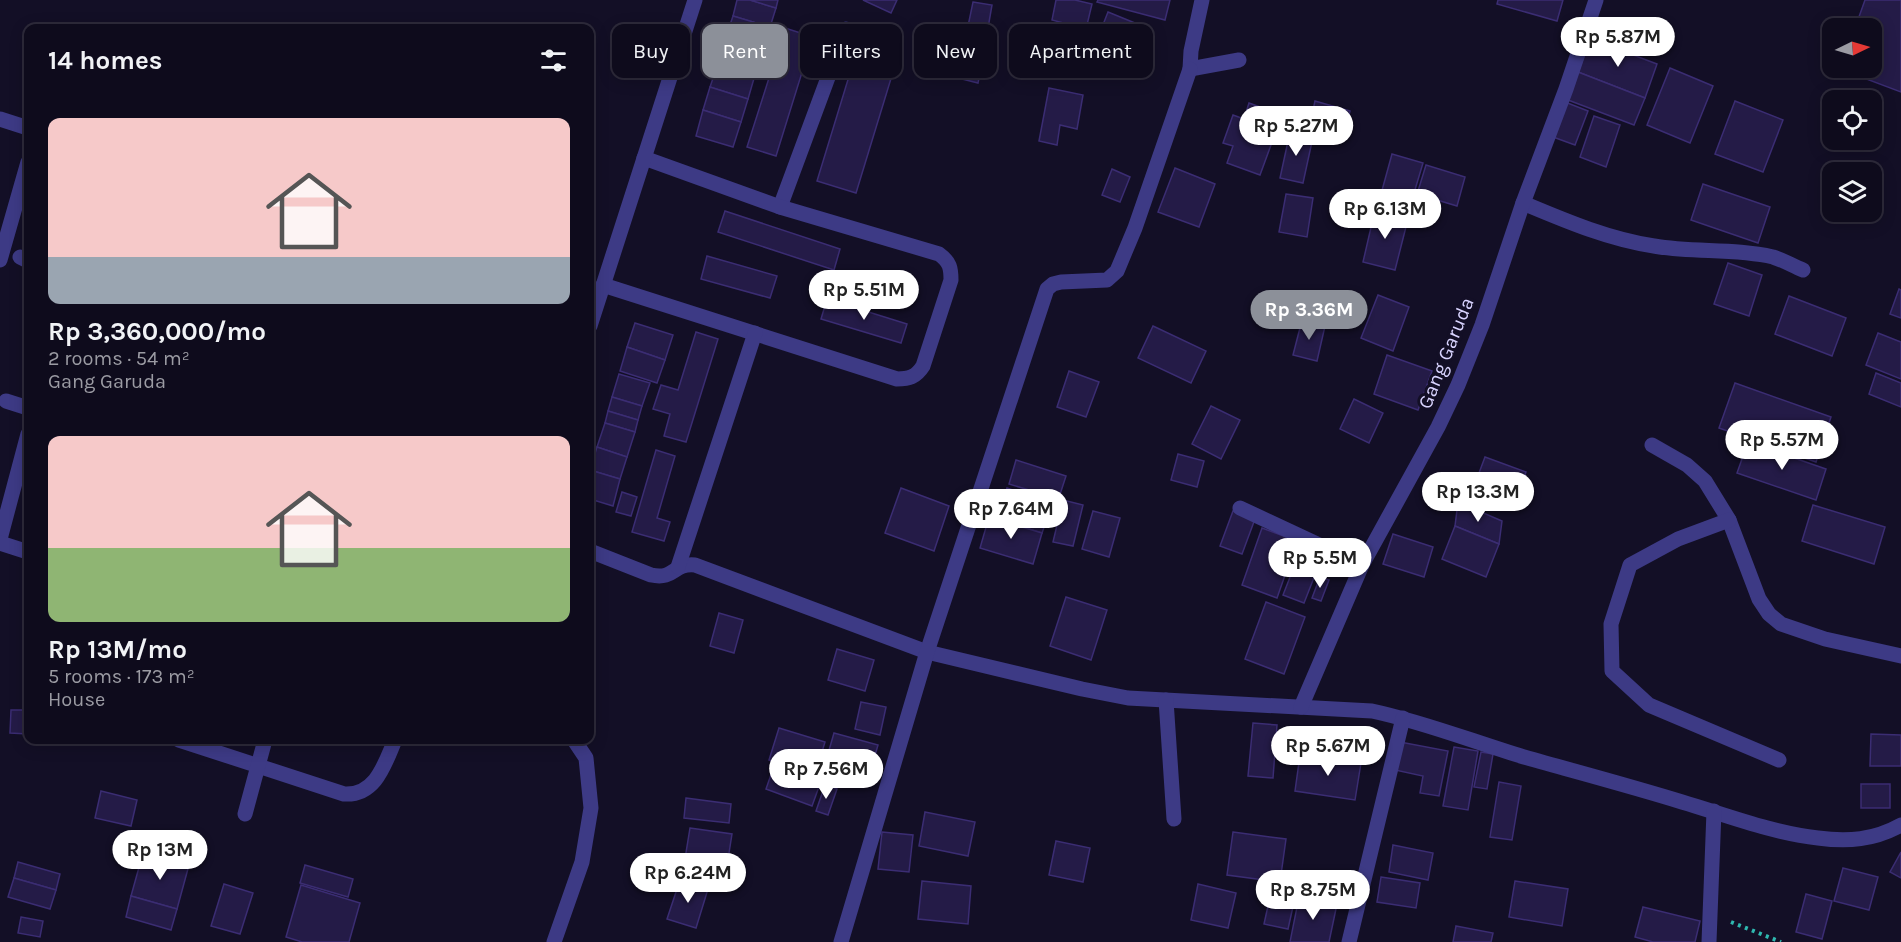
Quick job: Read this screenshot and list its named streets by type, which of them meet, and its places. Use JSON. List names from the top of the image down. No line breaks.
{"streets":{"street":["Gang Garuda"]},"north":"right","page":{"price":["Rp 5.87M","Rp 5.27M","Rp 6.13M","Rp 5.51M","Rp 3.36M","Rp 5.57M","Rp 13.3M","Rp 7.64M","Rp 5.5M","Rp 5.67M","Rp 7.56M","Rp 13M","Rp 6.24M","Rp 8.75M"],"chip":["Buy","Rent","Filters","New","Apartment"],"heading":"14 homes","list":[{"name":"Rp 3,360,000/mo","note":"2 rooms · 54 m² · Gang Garuda"},{"name":"Rp 13M/mo","note":"5 rooms · 173 m² · House"}]}}
